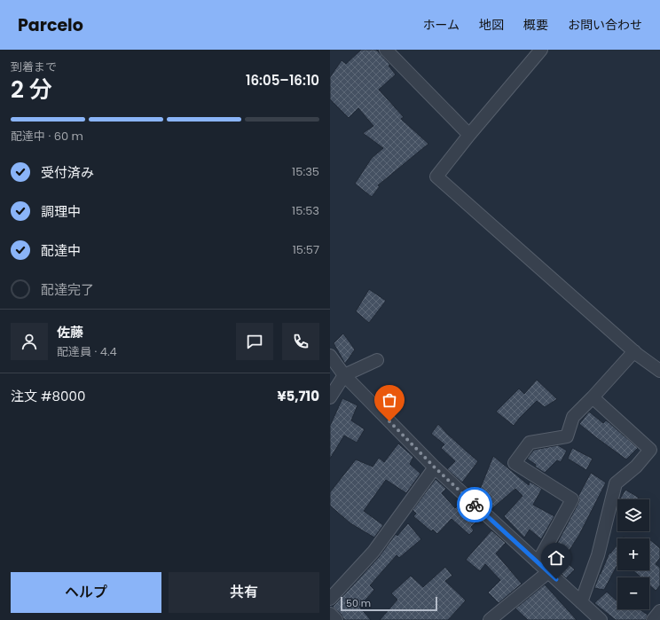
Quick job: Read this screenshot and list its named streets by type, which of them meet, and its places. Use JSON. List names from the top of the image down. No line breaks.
{"scale_bar":"50 m","page":{"header":"Parcelo","nav":["ホーム","地図","概要","お問い合わせ"],"heading":["2 分","到着まで","16:05–16:10"],"panel":["佐藤","配達員 · 4.4","注文 #8000","¥5,710"],"bar":"配達中 · 60 m","list":[["受付済み","15:35"],["調理中","15:53"],["配達中","15:57"],"配達完了"],"map_buttons":["+","−"],"buttons":["ヘルプ","共有"],"scale":"50 m"}}
